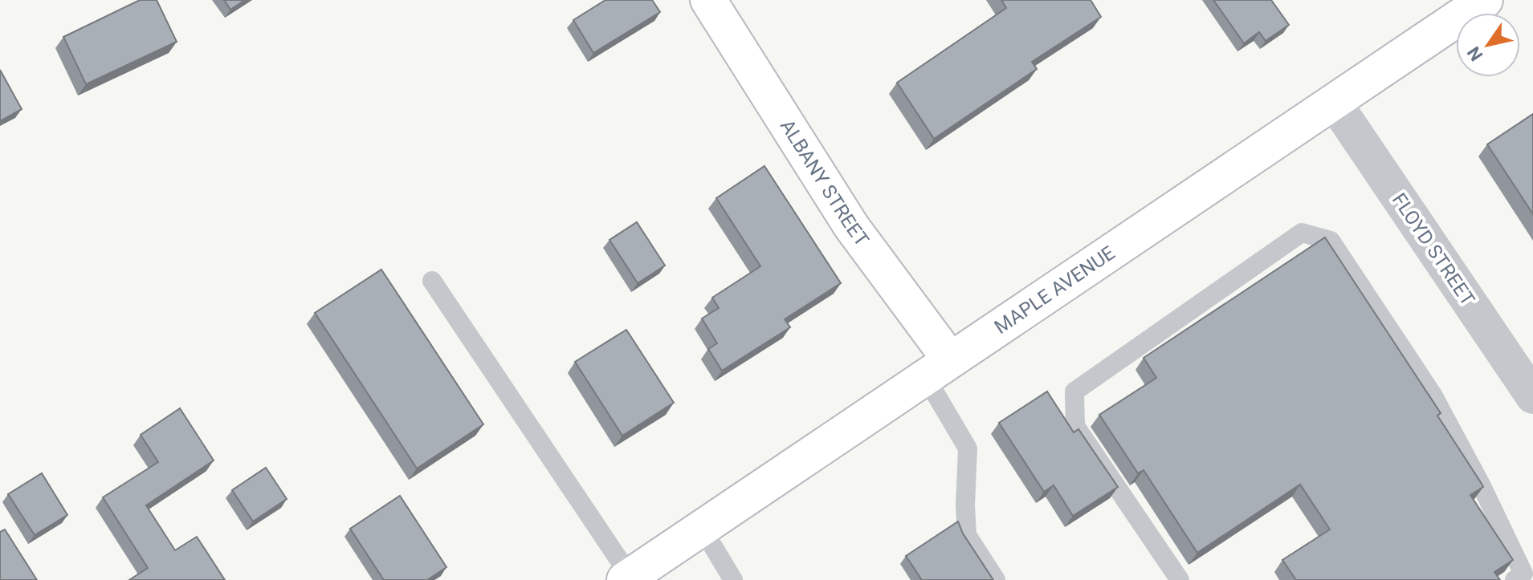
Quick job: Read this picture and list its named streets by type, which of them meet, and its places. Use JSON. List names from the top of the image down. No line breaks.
{"streets":{"main road":["ALBANY STREET","MAPLE AVENUE"],"street":["FLOYD STREET"]},"crossings":[["ALBANY STREET","MAPLE AVENUE"],["FLOYD STREET","MAPLE AVENUE"]],"north":"bottom left"}
